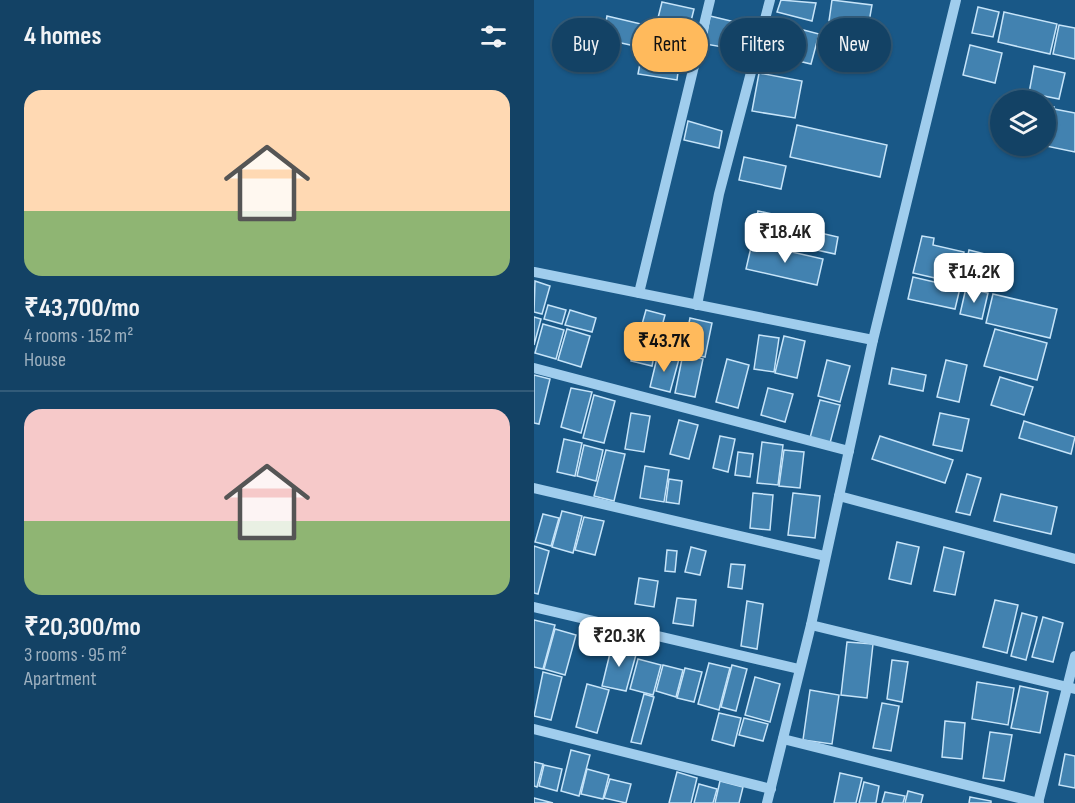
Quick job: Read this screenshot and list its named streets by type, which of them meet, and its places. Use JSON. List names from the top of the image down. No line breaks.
{"page":{"heading":"4 homes","chip":["Buy","Rent","Filters","New"],"list":[{"name":"₹43,700/mo","note":"4 rooms · 152 m² · House"},{"name":"₹20,300/mo","note":"3 rooms · 95 m² · Apartment"}],"price":["₹18.4K","₹14.2K","₹43.7K","₹20.3K"]}}
